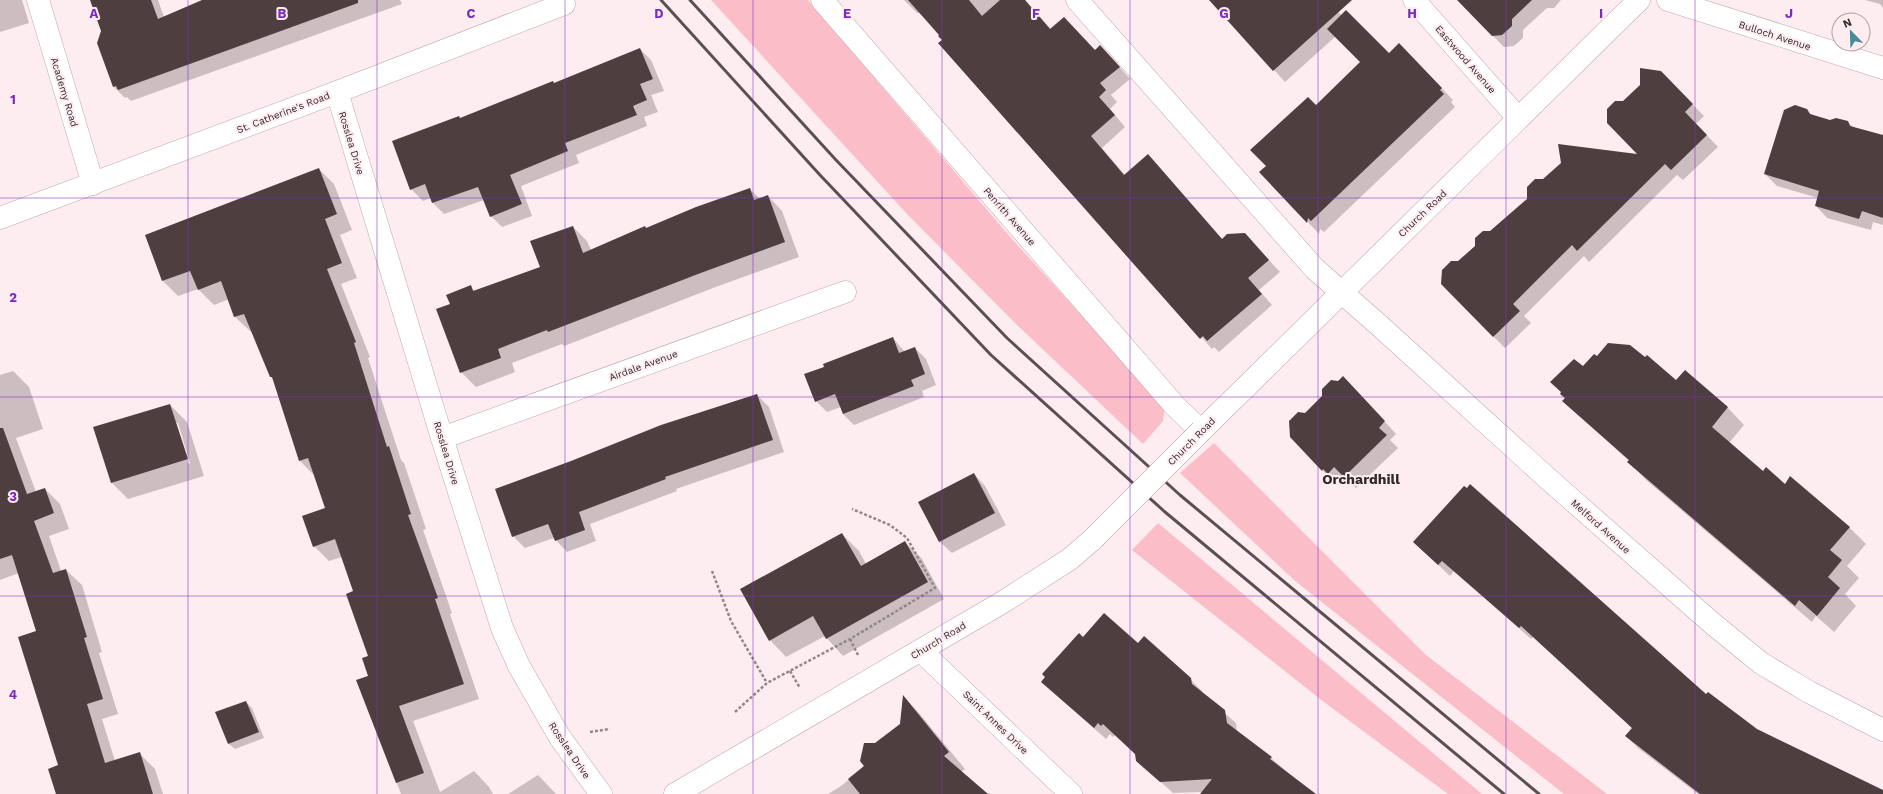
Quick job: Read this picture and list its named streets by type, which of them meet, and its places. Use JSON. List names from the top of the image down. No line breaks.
{"streets":{"street":["Bulloch Avenue","Eastwood Avenue","Academy Road","St. Catherine's Road","Rosslea Drive","Church Road","Penrith Avenue","Airdale Avenue","Melford Avenue","Saint Annes Drive"]},"crossings":[["Eastwood Avenue","Church Road"],["Academy Road","St. Catherine's Road"],["St. Catherine's Road","Rosslea Drive"],["Rosslea Drive","Airdale Avenue"],["Church Road","Penrith Avenue"],["Church Road","Melford Avenue"],["Church Road","Saint Annes Drive"]],"districts":["Orchardhill"],"north":"top left","grid":{"columns":["A","B","C","D","E","F","G","H","I","J"],"rows":["1","2","3","4"]}}
